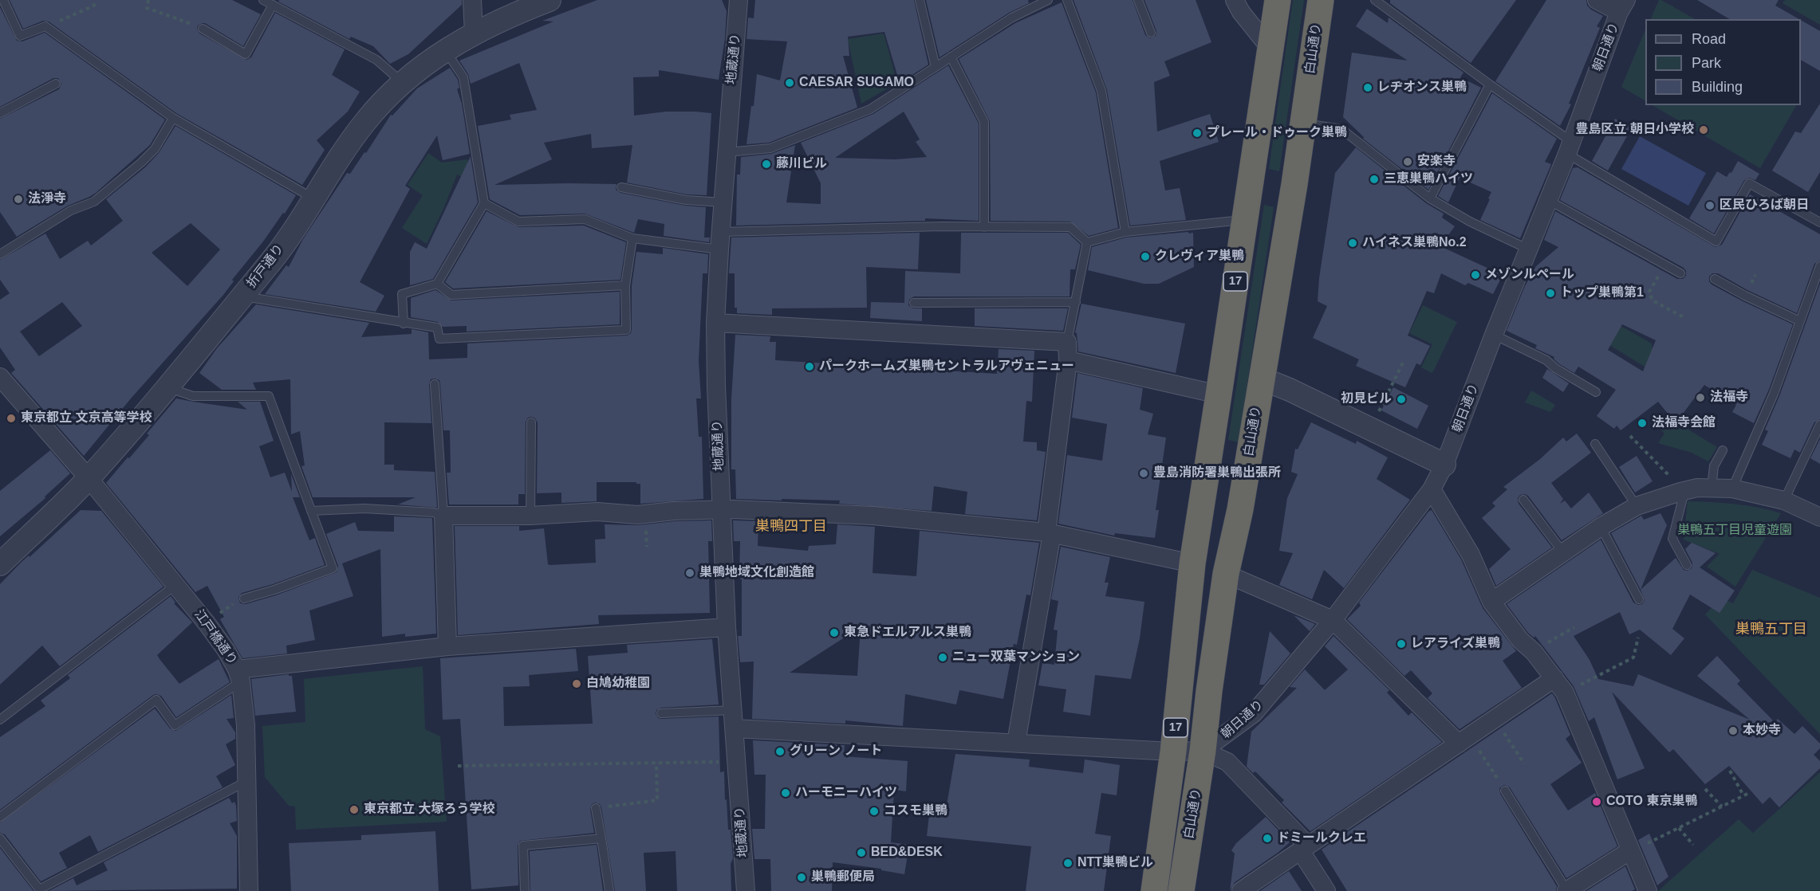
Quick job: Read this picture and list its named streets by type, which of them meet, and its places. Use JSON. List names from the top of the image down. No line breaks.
{"streets":{"highway":["白山通り","17"],"street":["朝日通り","地蔵通り","折戸通り","江戸橋通り"]},"crossings":[["朝日通り","白山通り"],["折戸通り","江戸橋通り"]],"districts":["巣鴨四丁目","巣鴨五丁目"],"parks":["巣鴨五丁目児童遊園"],"places":["CAESAR SUGAMO","レヂオンス巣鴨","豊島区立 朝日小学校","プレール・ドゥーク巣鴨","安楽寺","藤川ビル","三恵巣鴨ハイツ","法淨寺","区民ひろば朝日","ハイネス巣鴨No.2","クレヴィア巣鴨","メゾンルペール","トップ巣鴨第1","パークホームズ巣鴨セントラルアヴェニュー","法福寺","初見ビル","東京都立 文京高等学校","法福寺会館","豊島消防署巣鴨出張所","巣鴨地域文化創造館","東急ドエルアルス巣鴨","レアライズ巣鴨","ニュー双葉マンション","白鳩幼稚園","本妙寺","グリーン ノート","ハーモニーハイツ","COTO 東京巣鴨","東京都立 大塚ろう学校","コスモ巣鴨","ドミールクレエ","BED&DESK","NTT巣鴨ビル","巣鴨郵便局"],"legend":["Road","Park","Building"]}
